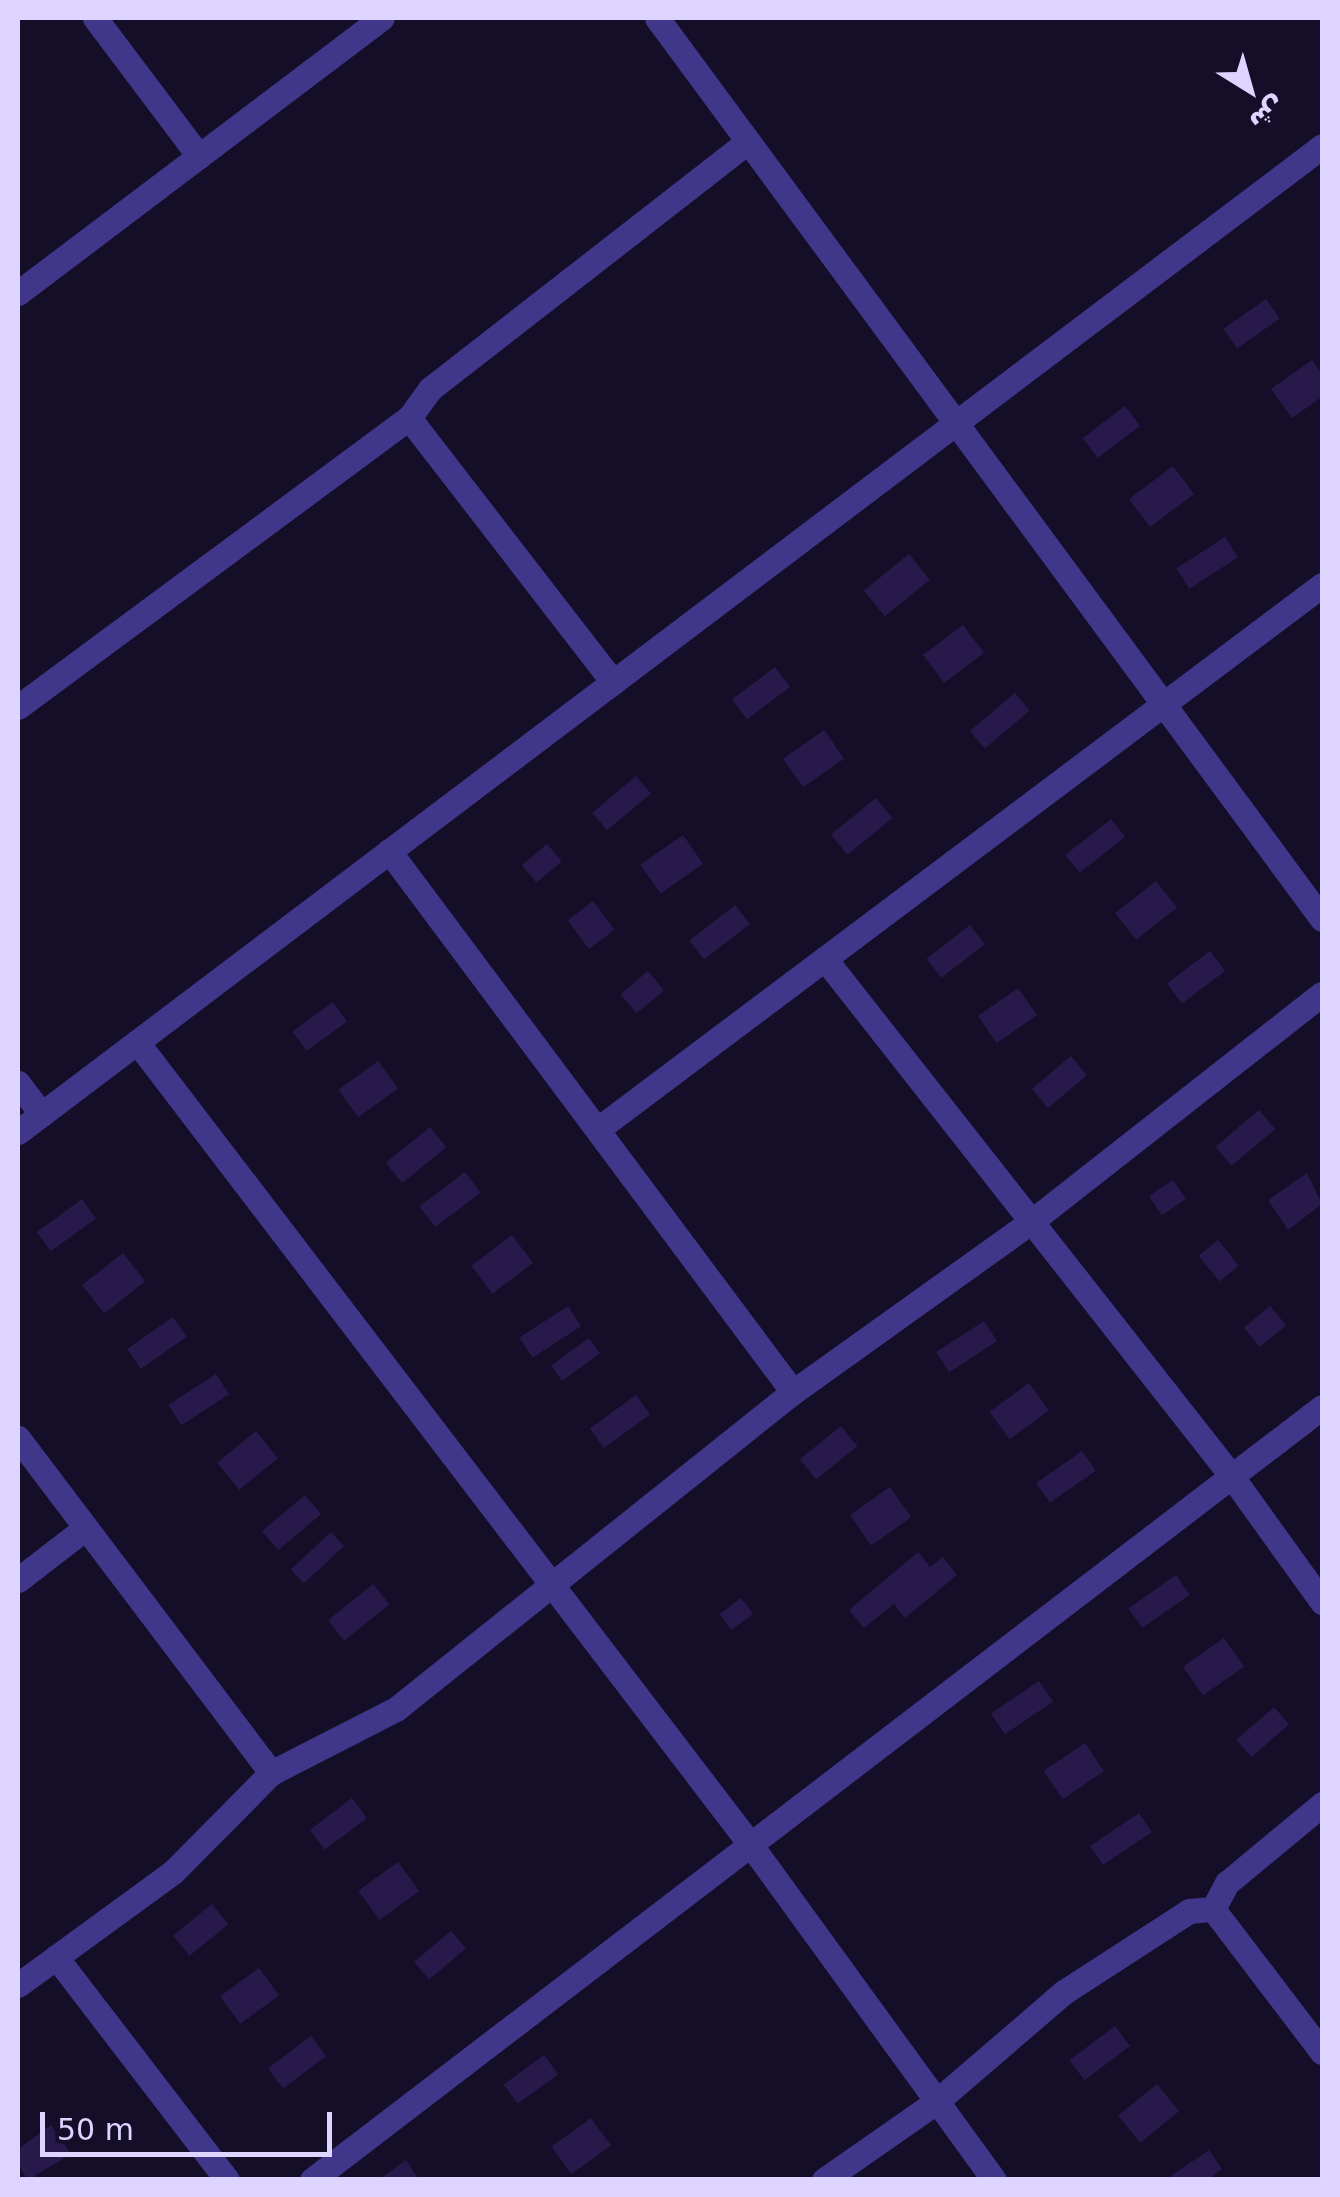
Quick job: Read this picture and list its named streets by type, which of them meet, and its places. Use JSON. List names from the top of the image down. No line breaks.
{"scale_bar":"50 m","north":"bottom right"}
